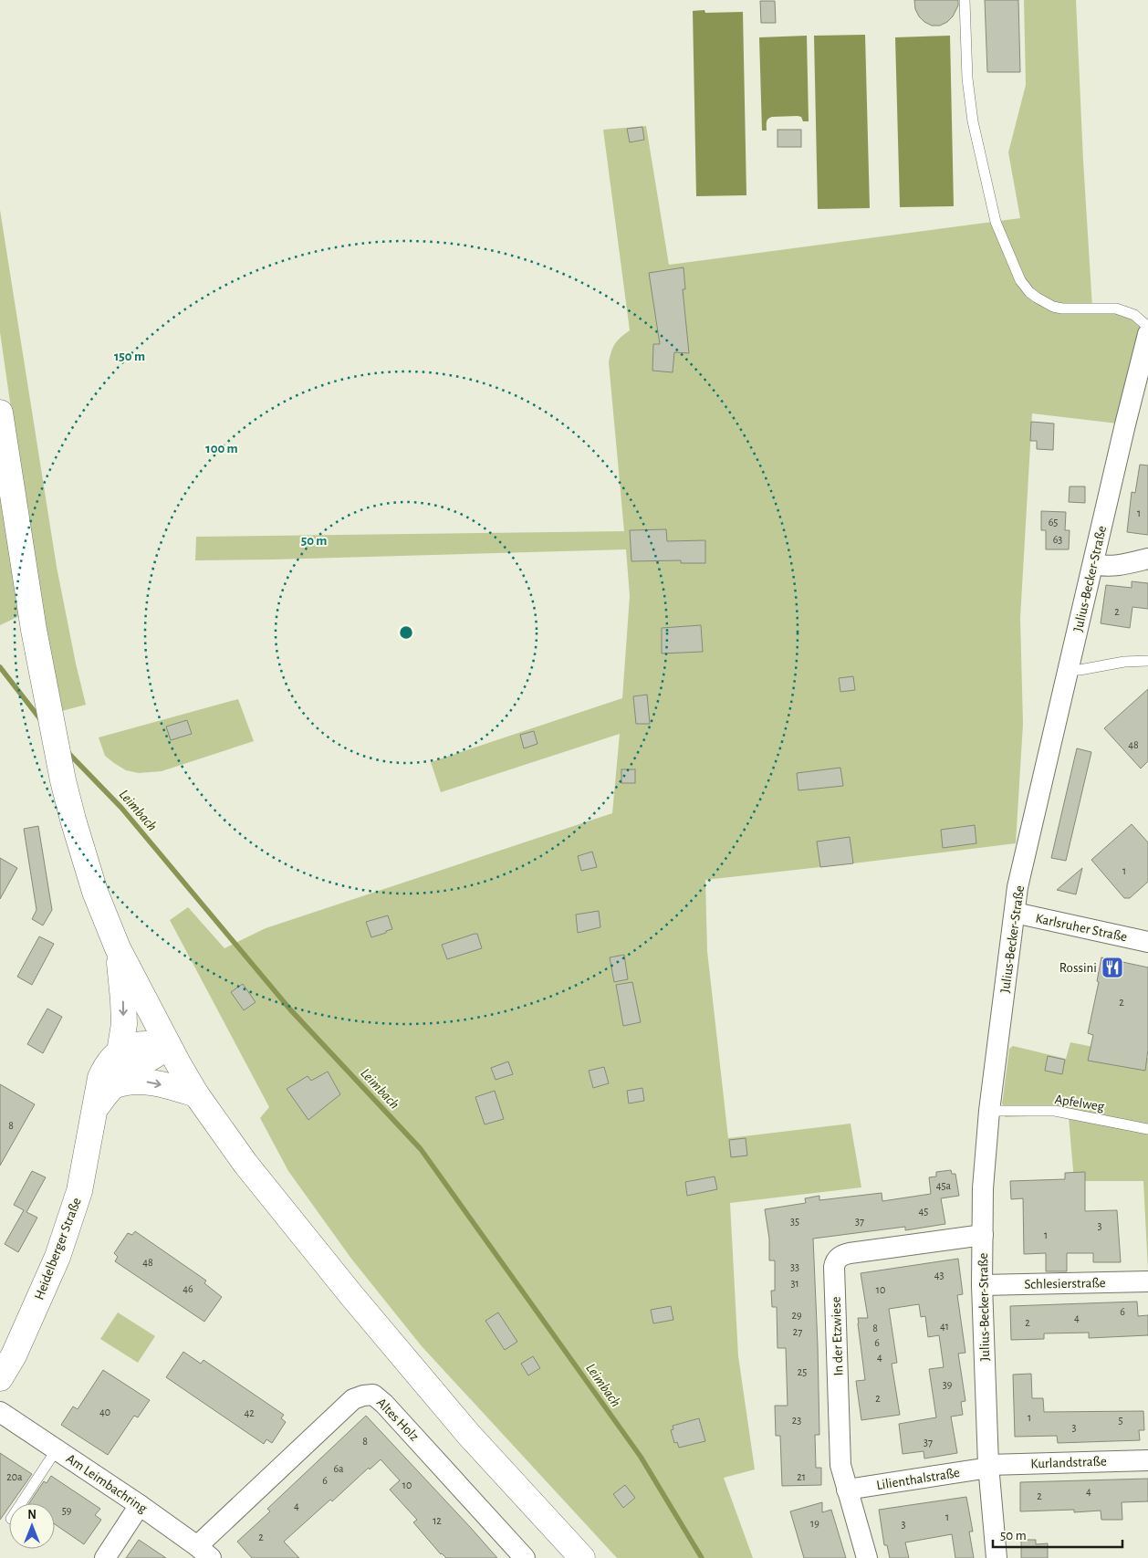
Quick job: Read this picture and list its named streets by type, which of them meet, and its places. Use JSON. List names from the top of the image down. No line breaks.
{"streets":{"main road":["Heidelberger Straße"],"street":["Julius-Becker-Straße","Karlsruher Straße","Schlesierstraße","In der Etzwiese","Altes Holz","Kurlandstraße","Lilienthalstraße","Am Leimbachring"],"lane":["Apfelweg"]},"crossings":[["Julius-Becker-Straße","Karlsruher Straße"],["Julius-Becker-Straße","Apfelweg"],["Julius-Becker-Straße","Schlesierstraße"],["Julius-Becker-Straße","In der Etzwiese"],["Julius-Becker-Straße","Kurlandstraße"],["Julius-Becker-Straße","Lilienthalstraße"],["In der Etzwiese","Lilienthalstraße"],["Altes Holz","Am Leimbachring"],["Kurlandstraße","Lilienthalstraße"]],"water":["Leimbach"],"places":{"restaurant":["Rossini"]},"house_numbers":["1","65","63","2","48","1","2","8","45a","45","35","37","3","1","48","33","43","31","46","10","6","29","4","2","41","8","27","6","4","25","39","2","40","42","1","23","5","3","8","37","6a","20a","21","6","10","4","2","4","59","1","12","19","3","2"],"scale_bar":"50 m","north":"top","rings":["150 m","100 m","50 m"]}
